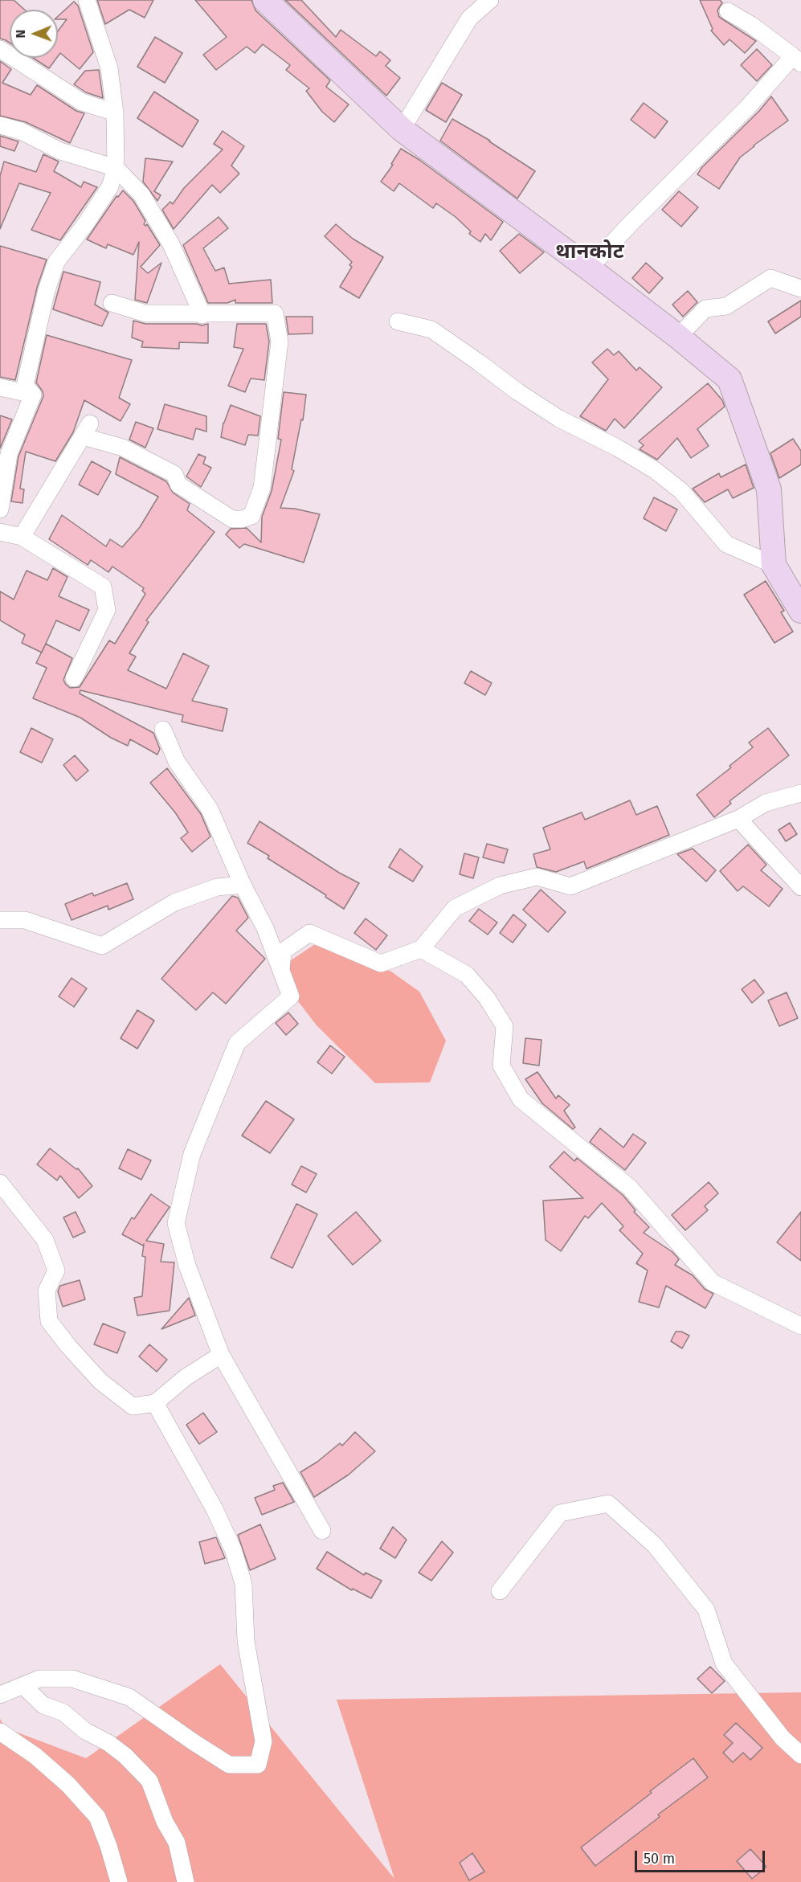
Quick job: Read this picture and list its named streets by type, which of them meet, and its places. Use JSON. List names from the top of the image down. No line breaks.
{"districts":["थानकोट"],"scale_bar":"50 m","north":"left"}
